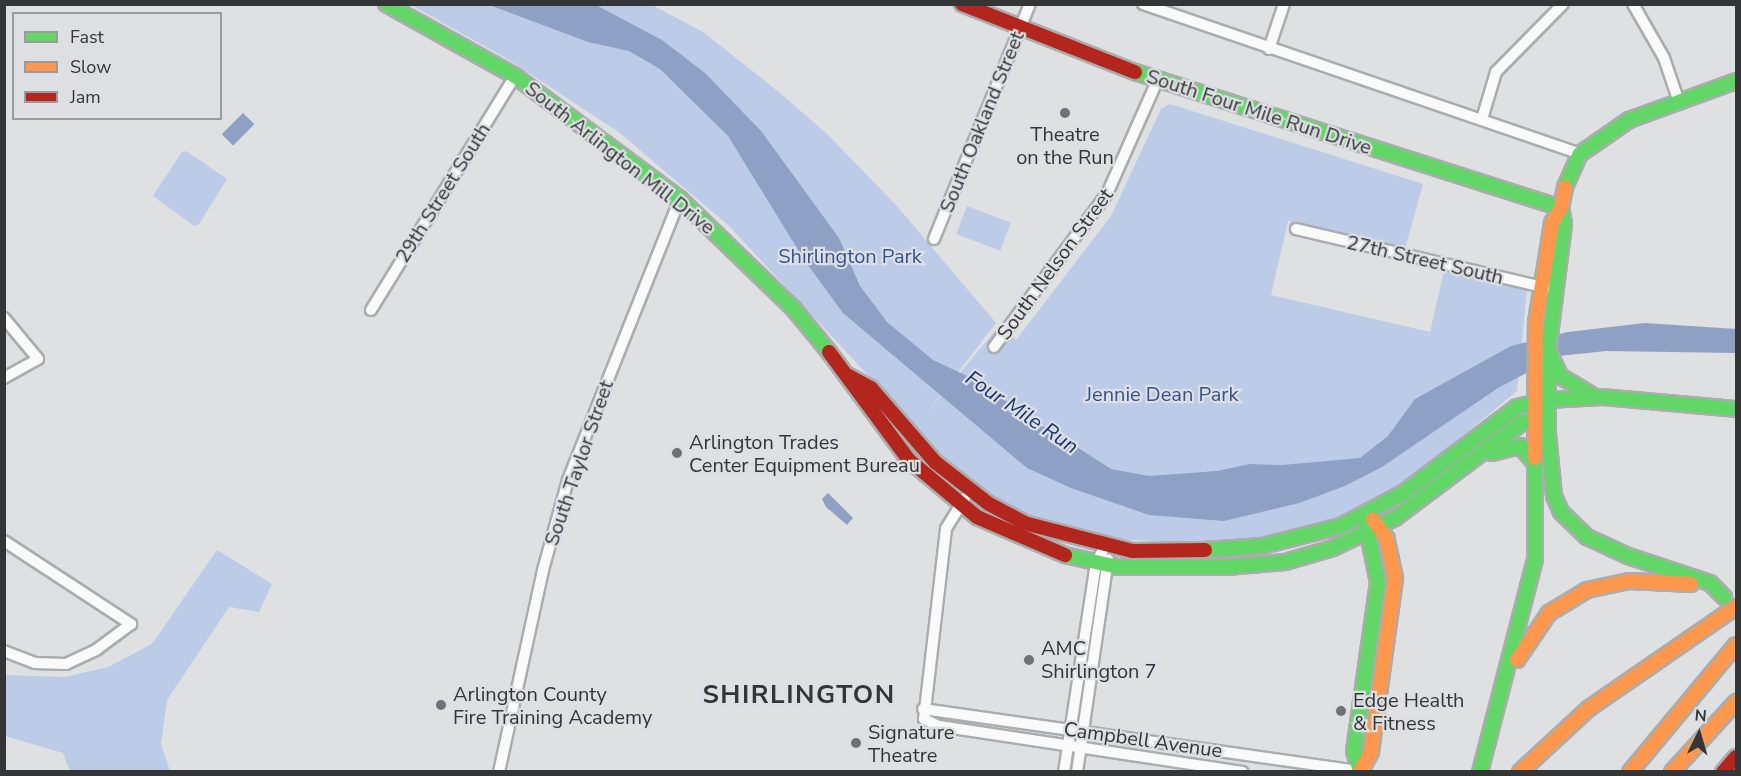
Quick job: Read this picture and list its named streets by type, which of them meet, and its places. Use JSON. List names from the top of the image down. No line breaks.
{"streets":{"main road":["South Four Mile Run Drive","South Arlington Mill Drive"],"street":["South Oakland Street","29th Street South","27th Street South","South Nelson Street","South Taylor Street","Campbell Avenue"]},"crossings":[["South Four Mile Run Drive","South Oakland Street"],["South Four Mile Run Drive","South Nelson Street"],["South Arlington Mill Drive","29th Street South"],["South Arlington Mill Drive","South Taylor Street"]],"districts":["SHIRLINGTON"],"water":["Four Mile Run"],"parks":["Shirlington Park","Jennie Dean Park"],"places":["Theatre on the Run","Arlington Trades Center Equipment Bureau","AMC Shirlington 7","Arlington County Fire Training Academy","Edge Health & Fitness","Signature Theatre"],"legend":["Fast","Slow","Jam"],"north":"top"}
